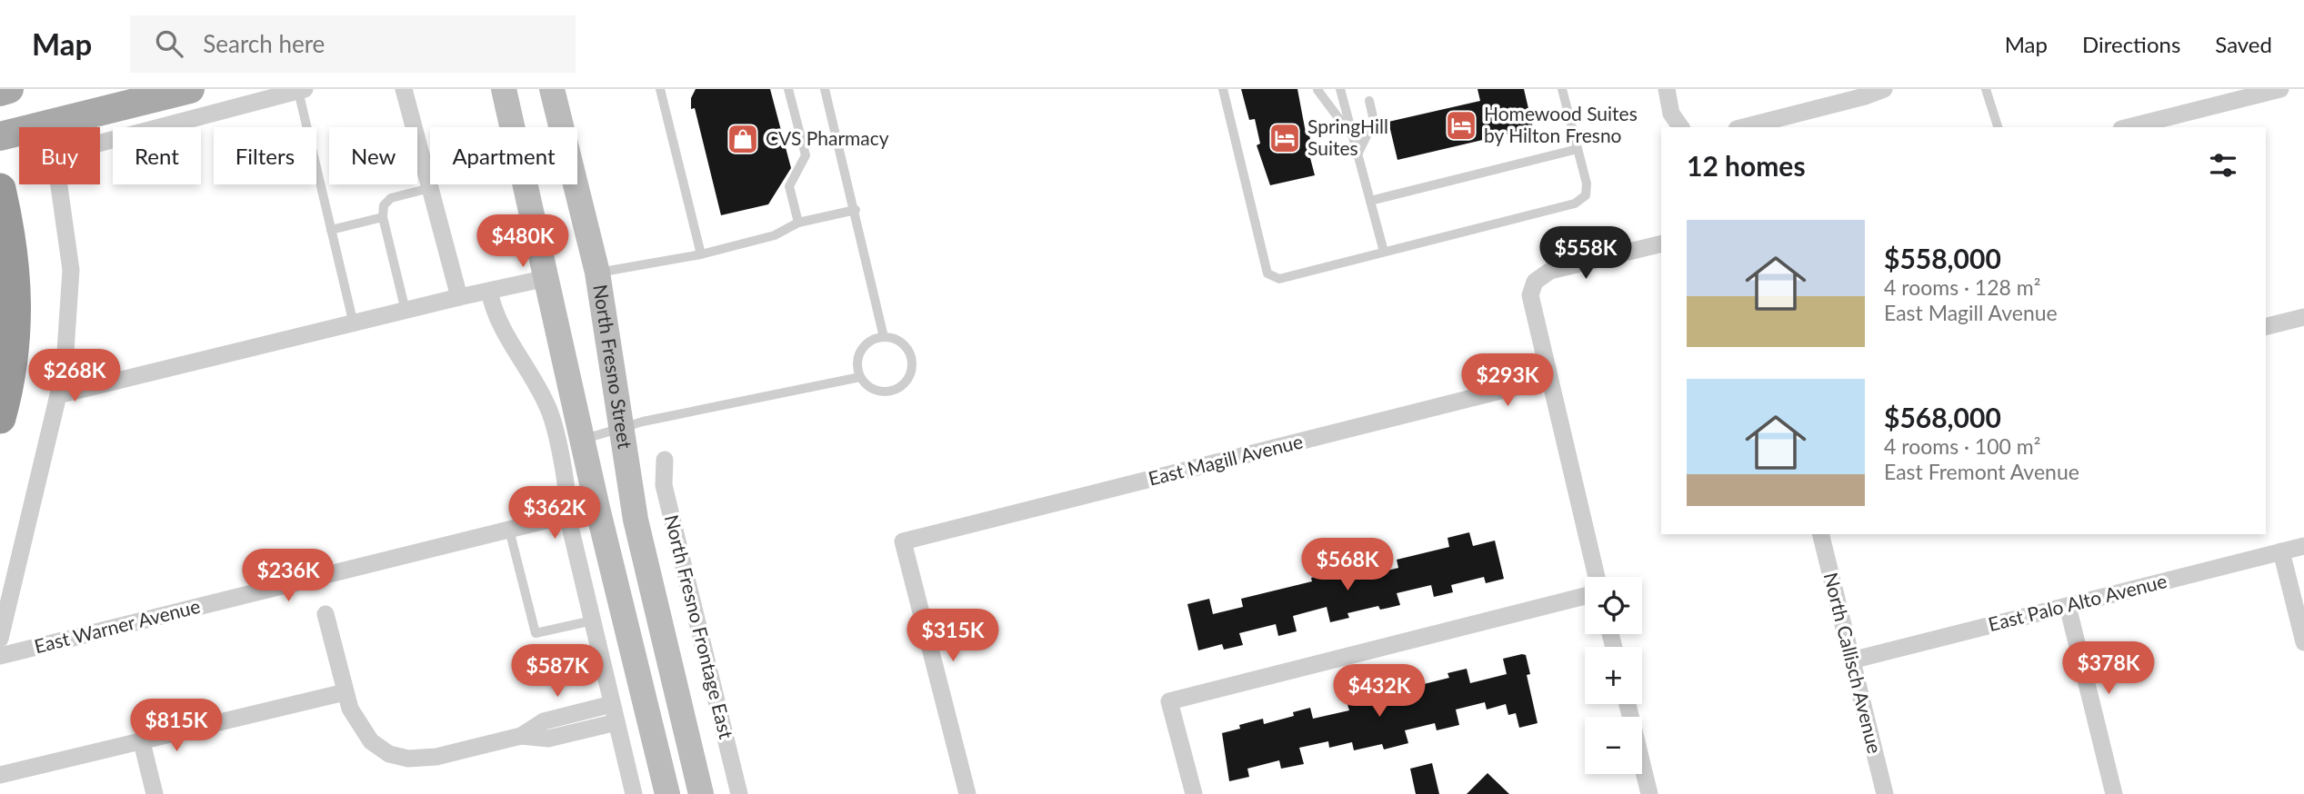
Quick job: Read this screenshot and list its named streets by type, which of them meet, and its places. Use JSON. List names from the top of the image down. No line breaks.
{"streets":{"main road":["North Fresno Street"],"street":["East Magill Avenue","East Palo Alto Avenue","East Warner Avenue","North Fresno Frontage East","North Callisch Avenue"]},"crossings":[["East Palo Alto Avenue","North Callisch Avenue"]],"places":{"hotel":["Homewood Suites by Hilton Fresno","SpringHill Suites"],"shop":["CVS Pharmacy"]},"page":{"header":"Map","search":"Search here","nav":["Map","Directions","Saved"],"chip":["Buy","Rent","Filters","New","Apartment"],"heading":"12 homes","list":[{"name":"$558,000","note":"4 rooms · 128 m² · East Magill Avenue"},{"name":"$568,000","note":"4 rooms · 100 m² · East Fremont Avenue"}],"price":["$480K","$558K","$268K","$293K","$362K","$568K","$236K","$315K","$378K","$587K","$432K","$815K"],"map_buttons":["+","−"]}}
